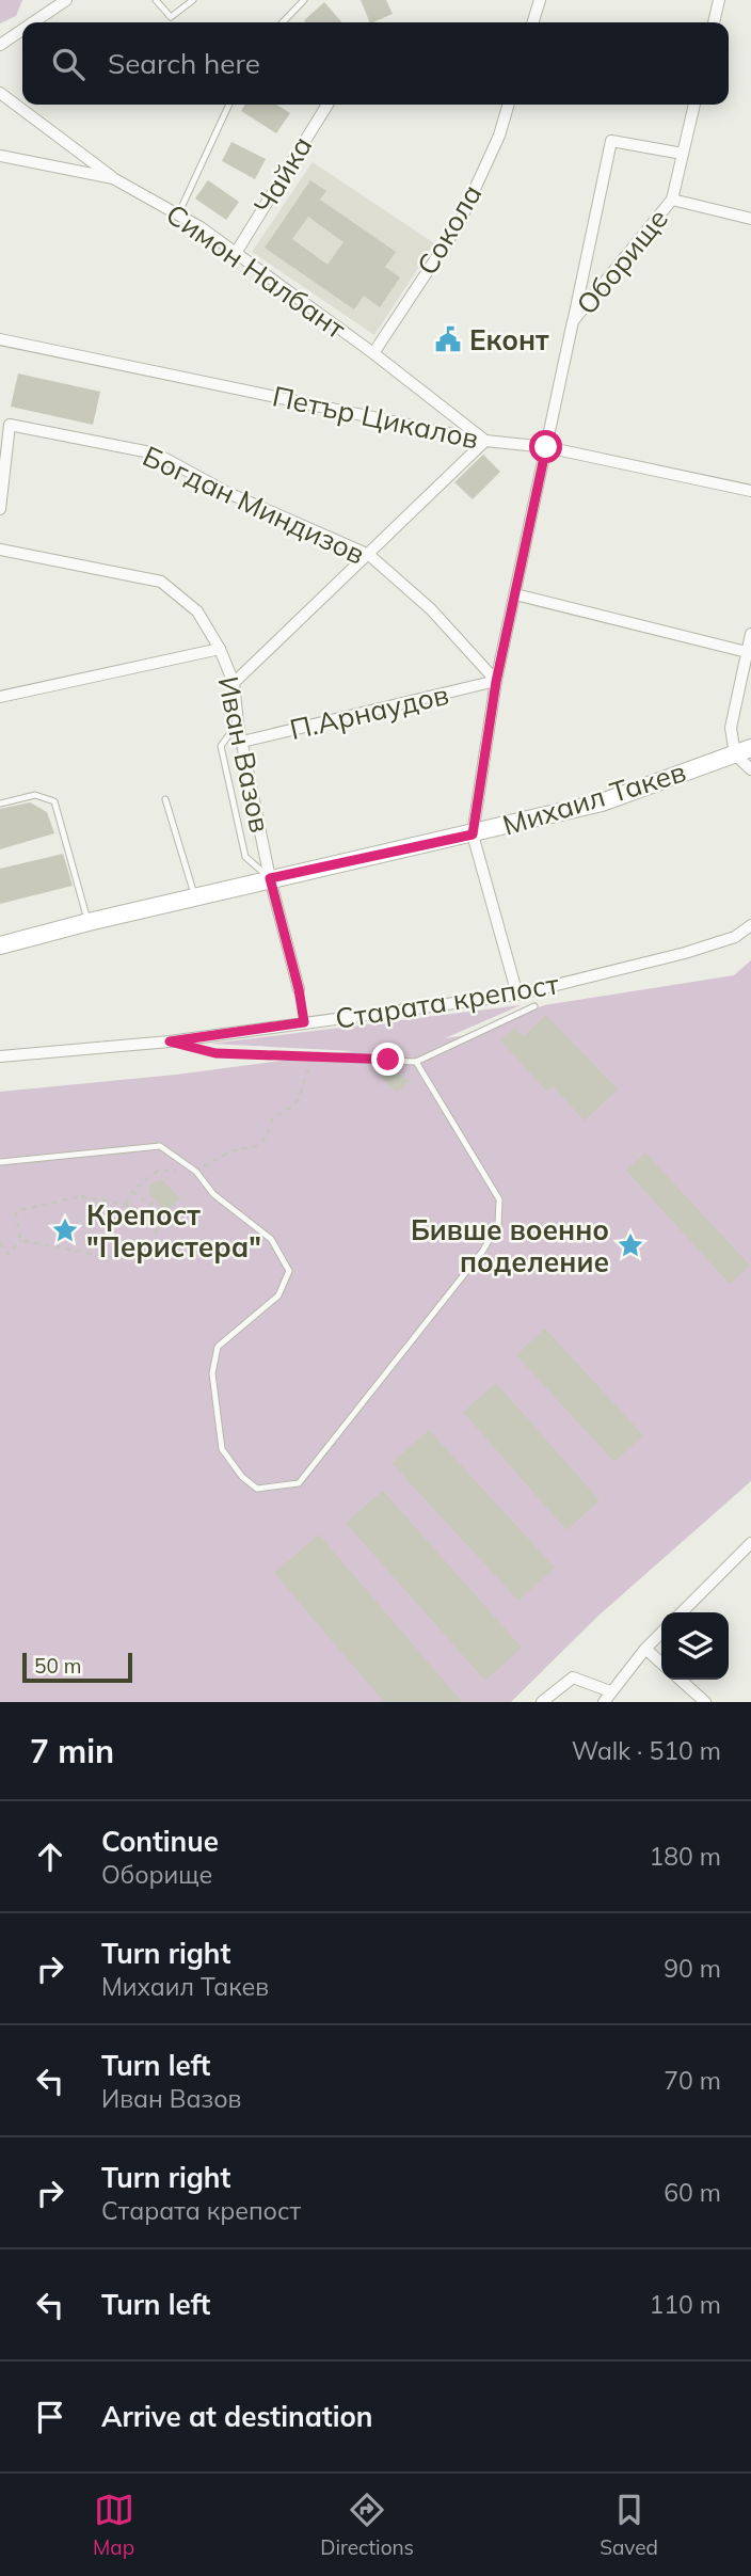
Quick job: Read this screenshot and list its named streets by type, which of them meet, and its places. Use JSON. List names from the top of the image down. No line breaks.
{"streets":{"main road":["Михаил Такев"],"street":["Чайка","Сокола","Оборище","Симон Налбант","Петър Цикалов","Богдан Миндизов","П.Арнаудов","Иван Вазов","Старата крепост"]},"crossings":[["Чайка","Симон Налбант"],["Сокола","Симон Налбант"],["Оборище","Петър Цикалов"],["Оборище","Богдан Миндизов"],["Оборище","П.Арнаудов"],["Оборище","Михаил Такев"],["Оборище","Старата крепост"],["Симон Налбант","Петър Цикалов"],["Богдан Миндизов","П.Арнаудов"],["П.Арнаудов","Иван Вазов"],["Иван Вазов","Михаил Такев"]],"places":{"public building":["Еконт"],"place":["Крепост \"Перистера\"","Бивше военно поделение"]},"scale_bar":"50 m","page":{"search":"Search here","scale":"50 m","heading":["7 min","Walk · 510 m"],"list":[["Continue","Оборище","180 m"],["Turn right","Михаил Такев","90 m"],["Turn left","Иван Вазов","70 m"],["Turn right","Старата крепост","60 m"],["Turn left","110 m"],"Arrive at destination"],"nav":["Map","Directions","Saved"]}}
